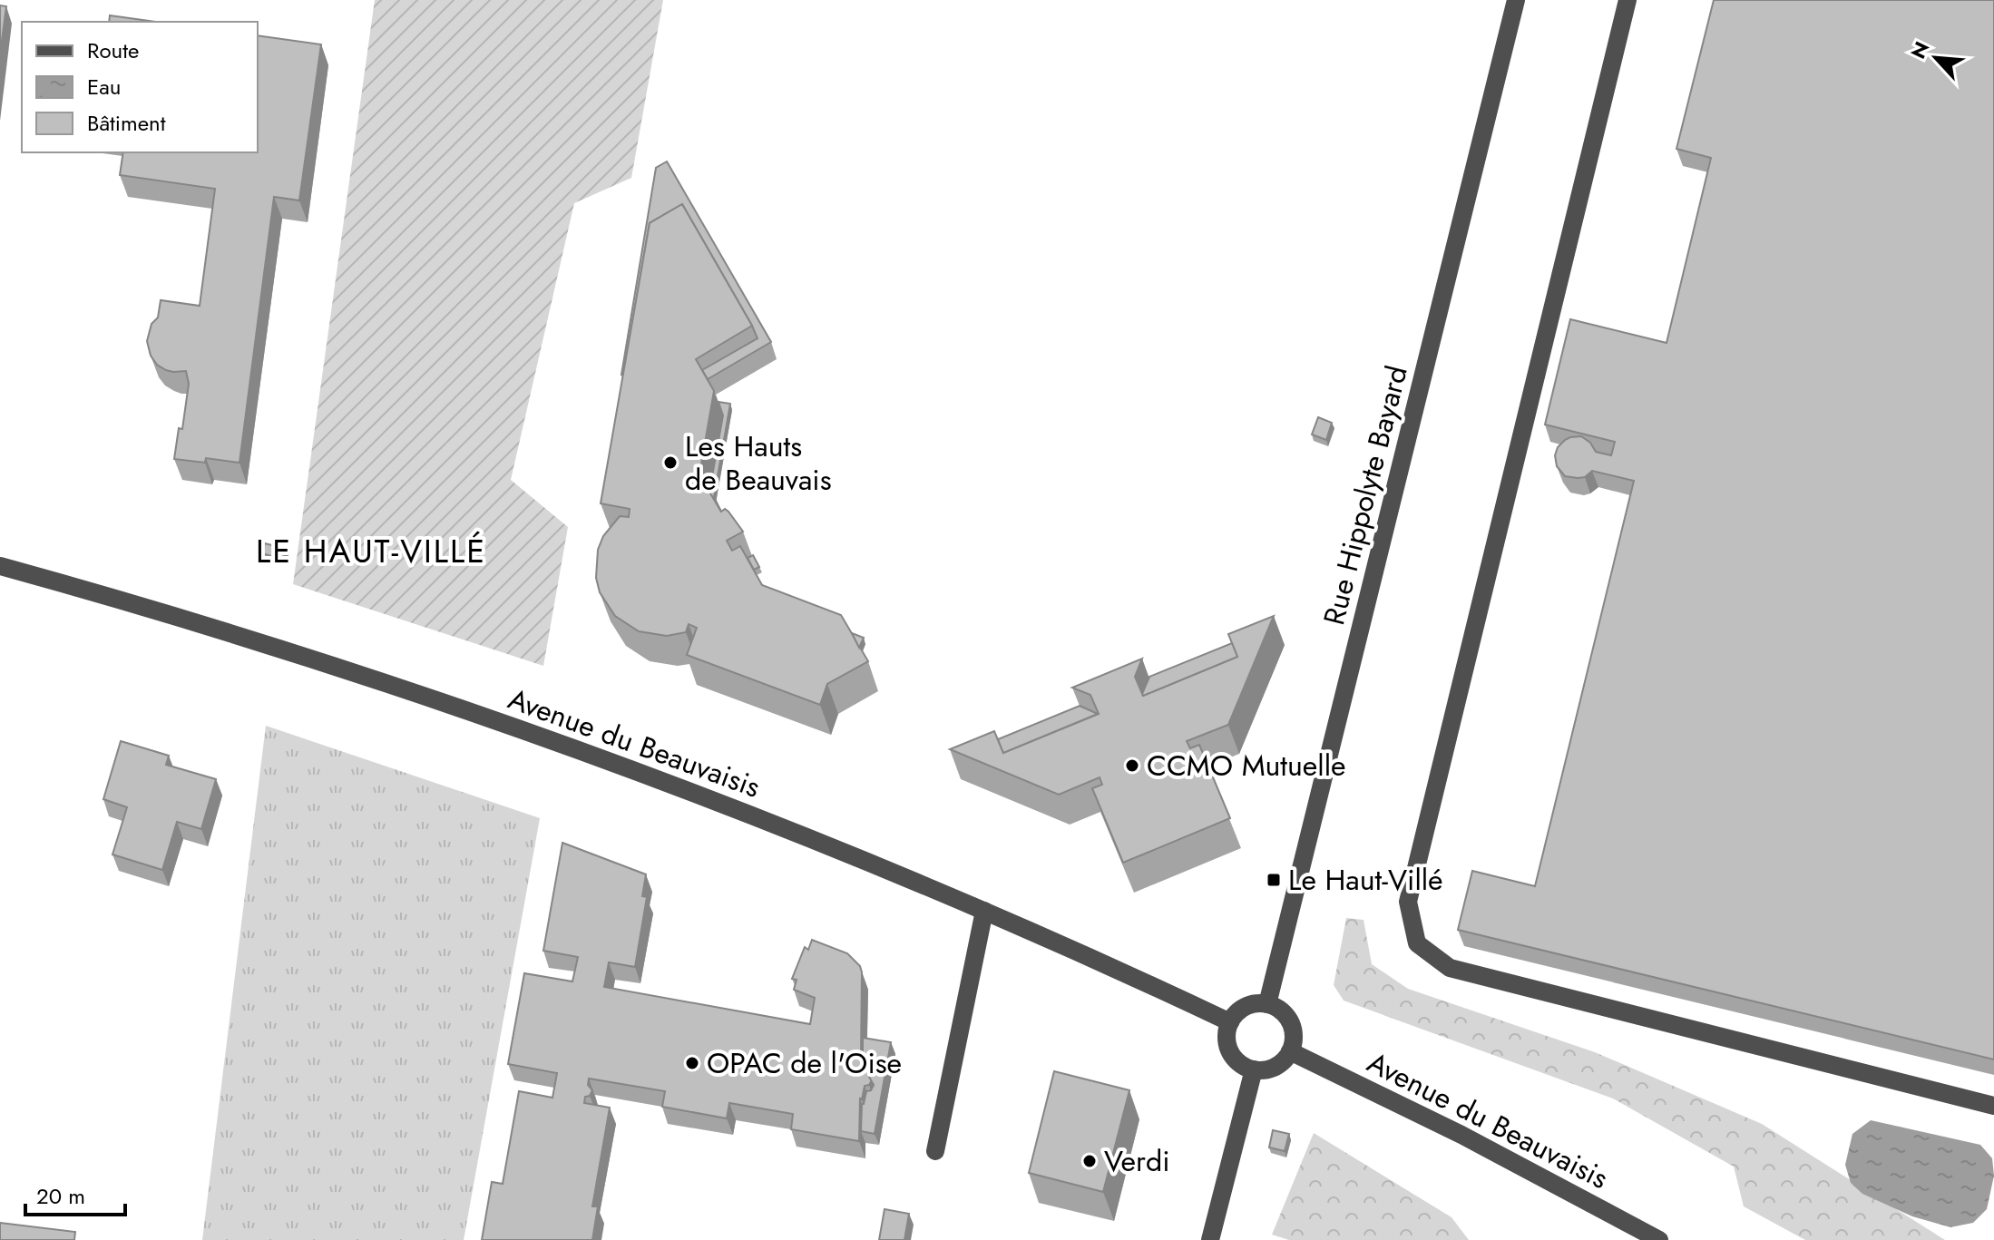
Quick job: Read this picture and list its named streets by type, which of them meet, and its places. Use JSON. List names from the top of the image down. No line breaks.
{"streets":{"street":["Rue Hippolyte Bayard","Avenue du Beauvaisis"]},"crossings":[["Rue Hippolyte Bayard","Avenue du Beauvaisis"]],"districts":["LE HAUT-VILLÉ"],"places":{"other":["Les Hauts de Beauvais","CCMO Mutuelle","OPAC de l'Oise","Verdi"],"transit":["Le Haut-Villé"]},"legend":["Route","Eau","Bâtiment"],"scale_bar":"20 m","north":"top left"}
